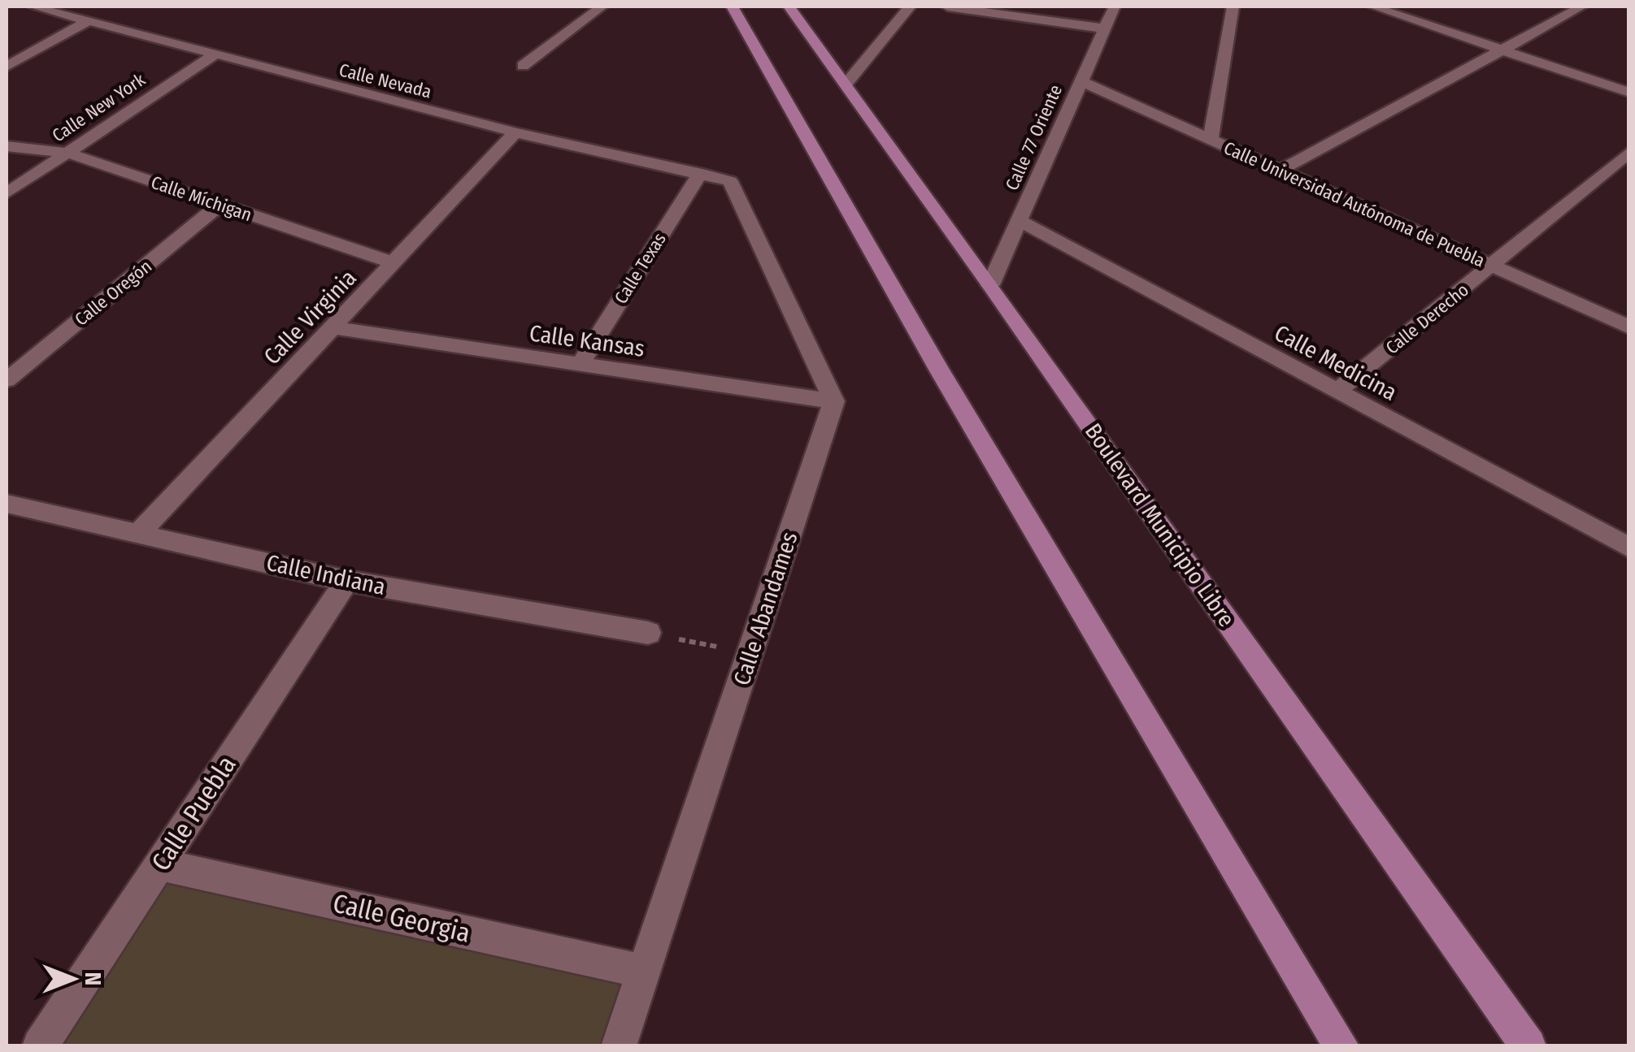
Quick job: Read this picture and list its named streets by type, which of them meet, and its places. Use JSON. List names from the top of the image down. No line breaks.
{"streets":{"main road":["Boulevard Municipio Libre"],"street":["Calle Nevada","Calle New York","Calle 77 Oriente","Calle Míchigan","Calle Universidad Autónoma de Puebla","Calle Texas","Calle Oregón","Calle Virginia","Calle Derecho","Calle Kansas","Calle Medicina","Calle Indiana","Calle Abandames","Calle Puebla","Calle Georgia"]},"crossings":[["Calle Nevada","Calle New York"],["Calle Nevada","Calle Texas"],["Calle Nevada","Calle Virginia"],["Calle Nevada","Calle Kansas"],["Calle Nevada","Calle Abandames"],["Calle New York","Calle Míchigan"],["Calle 77 Oriente","Calle Universidad Autónoma de Puebla"],["Calle 77 Oriente","Calle Medicina"],["Calle 77 Oriente","Boulevard Municipio Libre"],["Calle Míchigan","Calle Oregón"],["Calle Míchigan","Calle Virginia"],["Calle Universidad Autónoma de Puebla","Calle Derecho"],["Calle Texas","Calle Kansas"],["Calle Virginia","Calle Kansas"],["Calle Virginia","Calle Indiana"],["Calle Derecho","Calle Medicina"],["Calle Kansas","Calle Abandames"],["Calle Indiana","Calle Puebla"],["Calle Abandames","Calle Georgia"],["Calle Puebla","Calle Georgia"]],"north":"right"}
